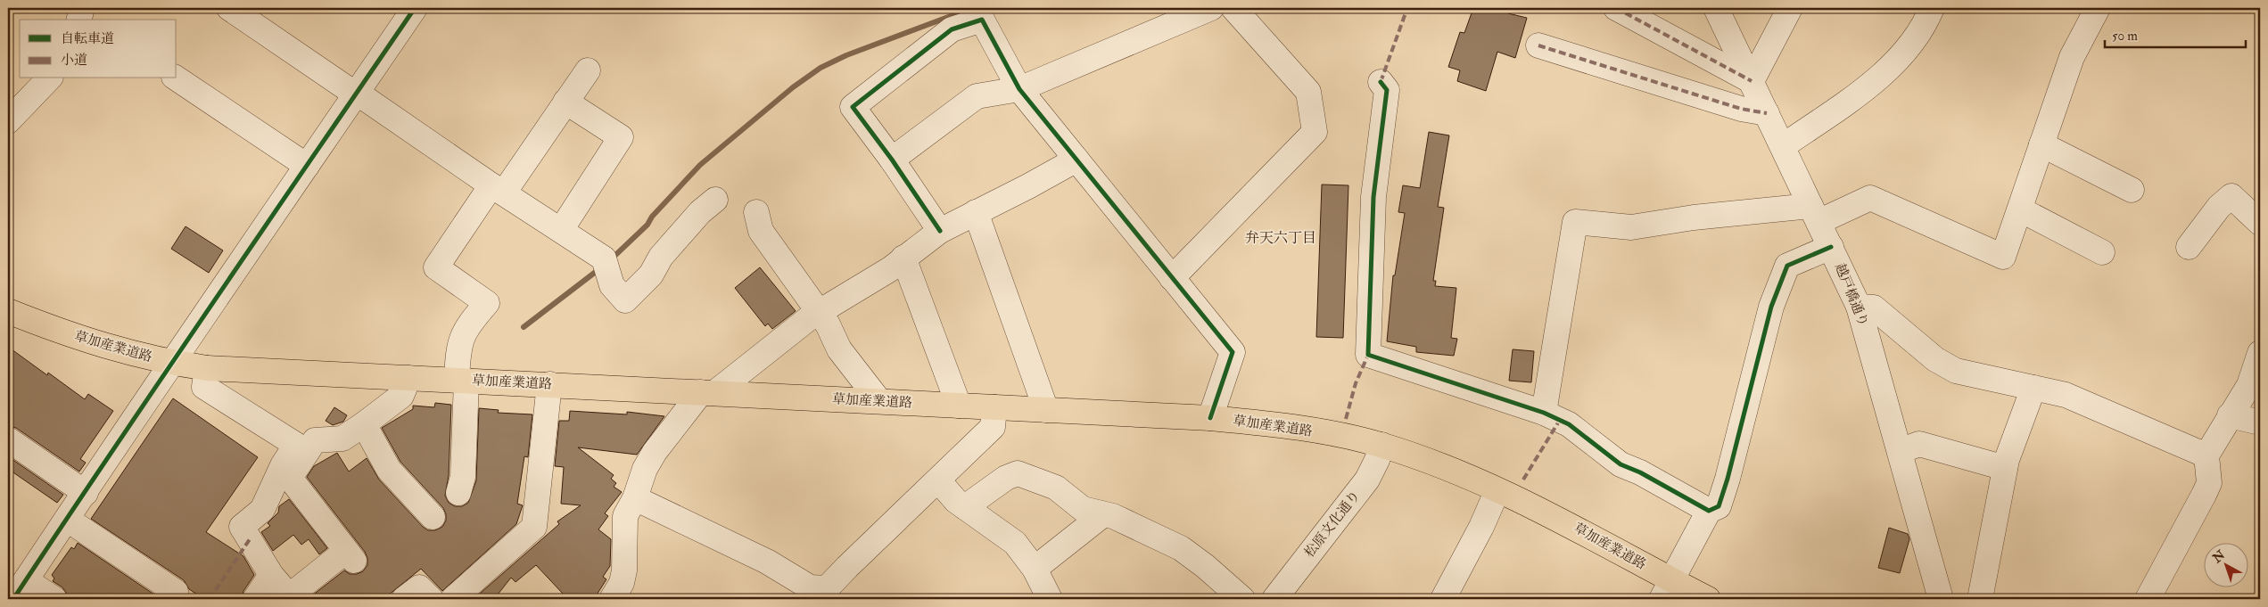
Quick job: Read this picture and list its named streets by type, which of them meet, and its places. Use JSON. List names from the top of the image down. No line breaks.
{"streets":{"main road":["草加産業道路"],"street":["越戸橋通り","松原文化通り"]},"crossings":[["草加産業道路","松原文化通り"]],"districts":["弁天六丁目"],"legend":["自転車道","小道"],"scale_bar":"50 m","north":"top left"}
